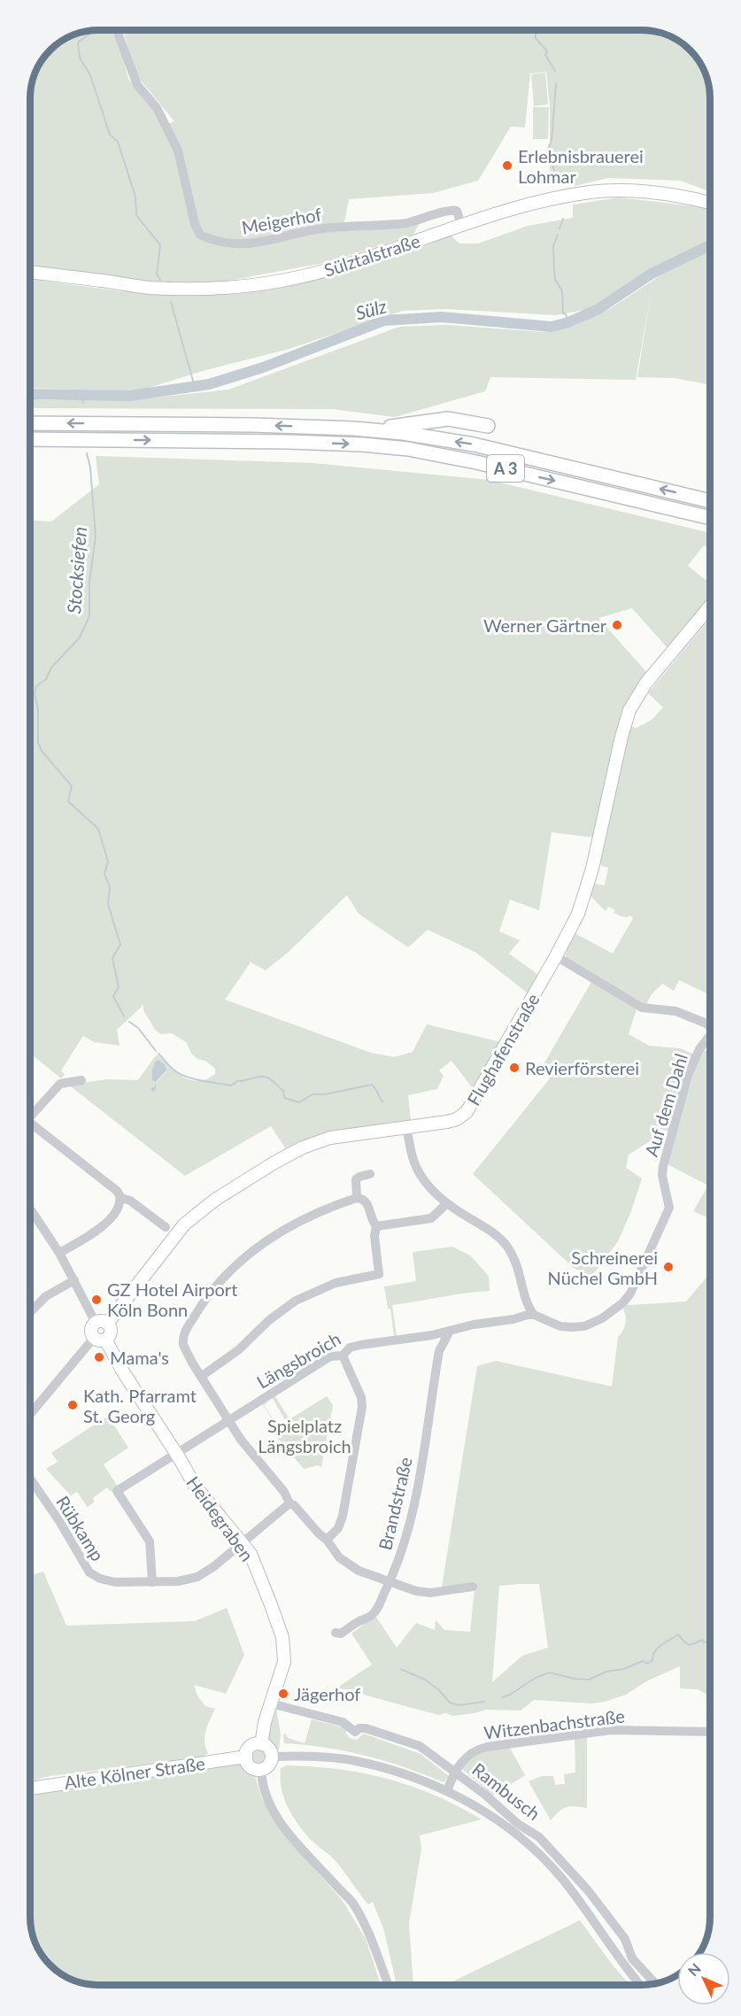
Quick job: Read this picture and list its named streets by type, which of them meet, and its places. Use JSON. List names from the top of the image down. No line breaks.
{"streets":{"highway":["A 3"],"main road":["Sülztalstraße","Flughafenstraße","Heidegraben","Alte Kölner Straße"],"street":["Meigerhof","Auf dem Dahl","Längsbroich","Brandstraße","Rübkamp","Witzenbachstraße","Rambusch"]},"crossings":[["Meigerhof","Sülztalstraße"],["Flughafenstraße","Auf dem Dahl"],["Auf dem Dahl","Längsbroich"],["Auf dem Dahl","Brandstraße"],["Längsbroich","Brandstraße"],["Längsbroich","Heidegraben"],["Längsbroich","Rübkamp"],["Heidegraben","Rübkamp"],["Heidegraben","Alte Kölner Straße"],["Heidegraben","Rambusch"],["Witzenbachstraße","Rambusch"],["Alte Kölner Straße","Rambusch"]],"water":["Sülz","Stocksiefen"],"parks":["Spielplatz Längsbroich"],"places":["Erlebnisbrauerei Lohmar","Werner Gärtner","Revierförsterei","Schreinerei Nüchel GmbH","GZ Hotel Airport Köln Bonn","Mama's","Kath. Pfarramt St. Georg","Jägerhof"],"north":"top left"}
